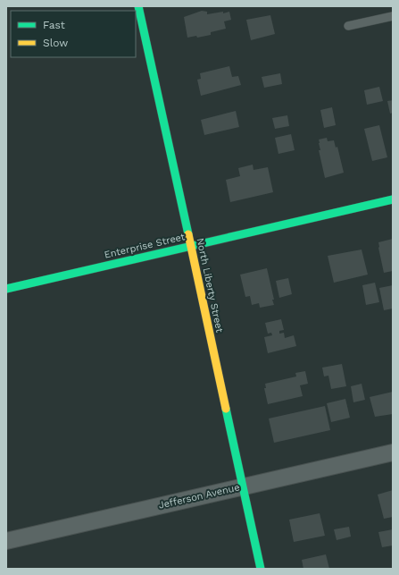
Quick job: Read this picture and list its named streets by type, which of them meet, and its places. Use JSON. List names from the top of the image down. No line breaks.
{"streets":{"main road":["Enterprise Street","North Liberty Street"],"street":["Jefferson Avenue"]},"crossings":[["Enterprise Street","North Liberty Street"],["North Liberty Street","Jefferson Avenue"]],"legend":["Fast","Slow"]}
